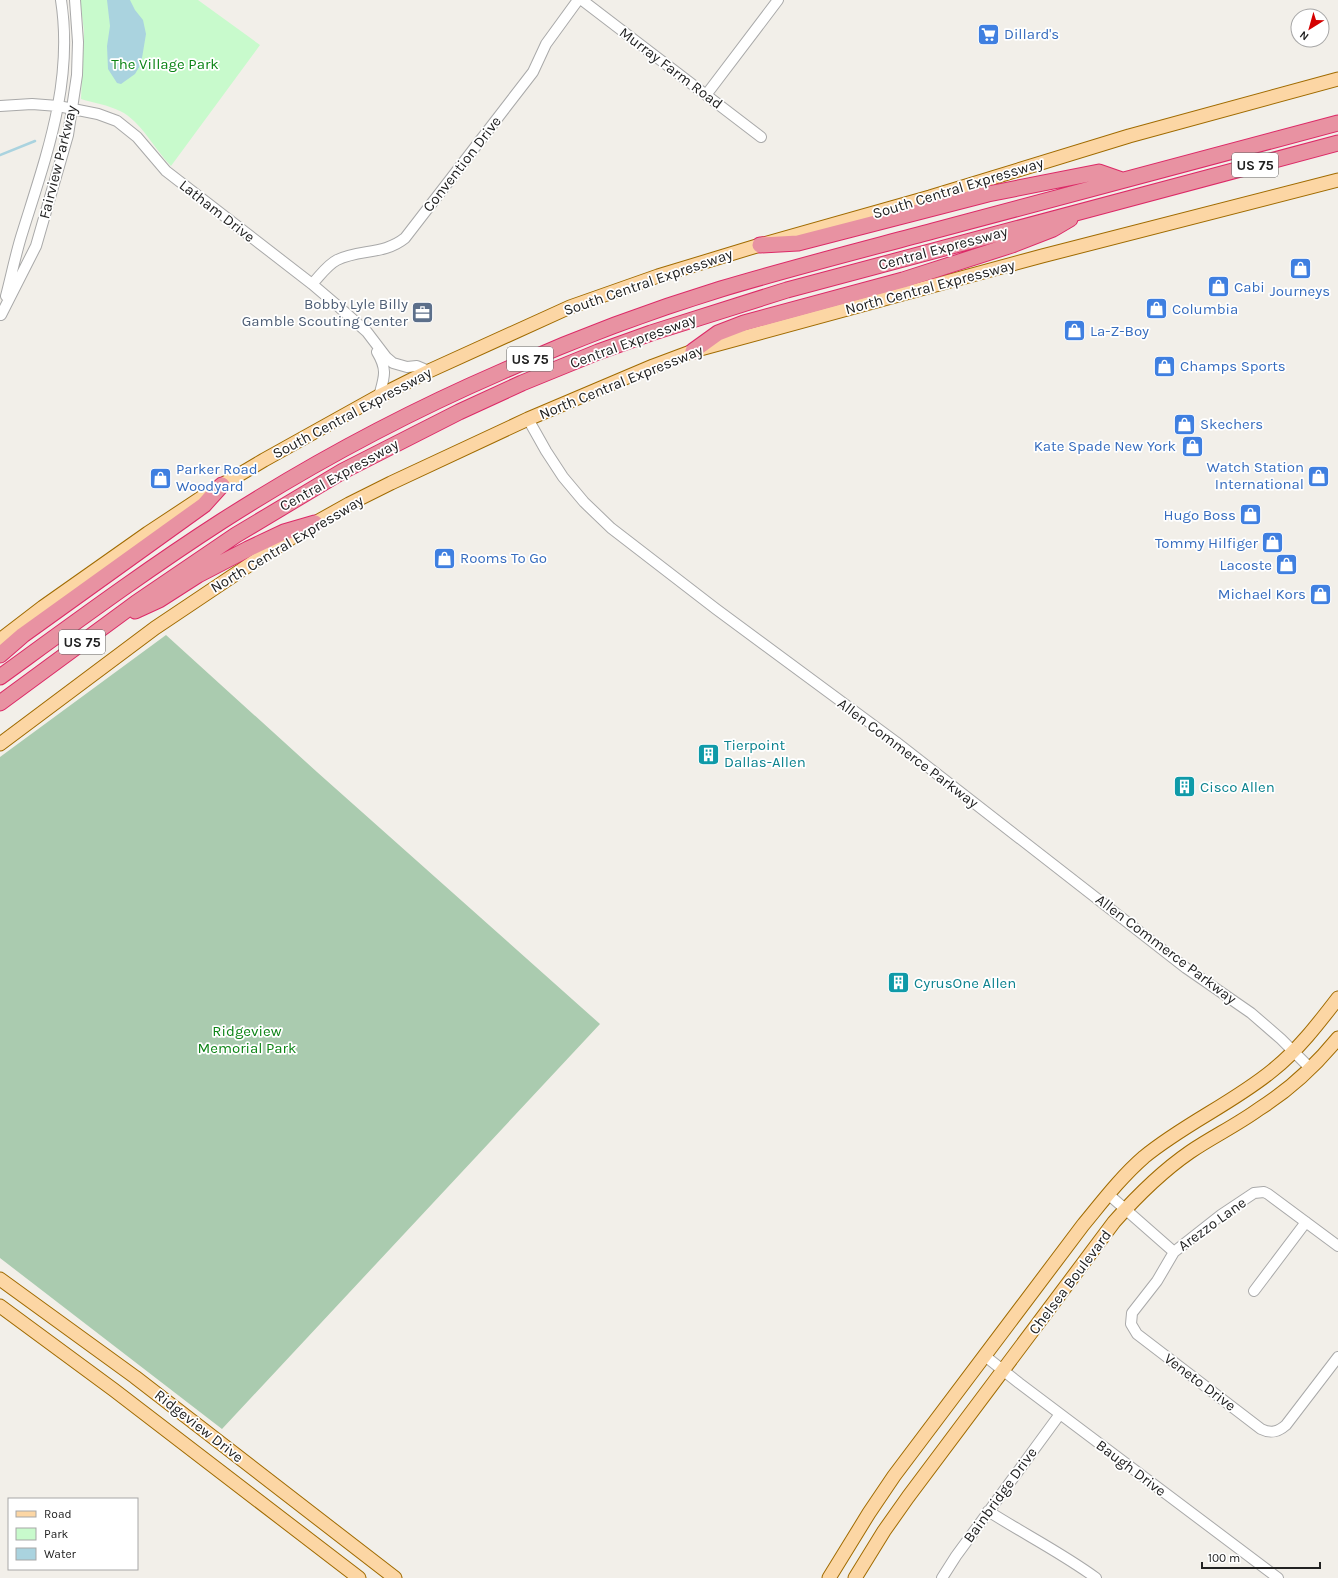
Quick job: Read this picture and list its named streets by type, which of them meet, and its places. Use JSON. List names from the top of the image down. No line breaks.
{"streets":{"highway":["US 75","Central Expressway"],"main road":["South Central Expressway","North Central Expressway","Chelsea Boulevard","Ridgeview Drive"],"street":["Murray Farm Road","Fairview Parkway","Convention Drive","Latham Drive","Allen Commerce Parkway","Arezzo Lane","Veneto Drive","Baugh Drive","Bainbridge Drive"]},"crossings":[["Fairview Parkway","Latham Drive"],["Convention Drive","Latham Drive"],["South Central Expressway","Latham Drive"],["North Central Expressway","Allen Commerce Parkway"],["Allen Commerce Parkway","Chelsea Boulevard"],["Arezzo Lane","Veneto Drive"],["Chelsea Boulevard","Baugh Drive"],["Baugh Drive","Bainbridge Drive"]],"parks":["The Village Park","Ridgeview Memorial Park"],"places":{"supermarket":["Dillard's"],"shop":["Journeys","Cabi","Columbia","La-Z-Boy","Champs Sports","Skechers","Kate Spade New York","Watch Station International","Parker Road Woodyard","Hugo Boss","Tommy Hilfiger","Rooms To Go","Lacoste","Michael Kors"],"office":["Bobby Lyle Billy Gamble Scouting Center"],"building":["Tierpoint Dallas-Allen","Cisco Allen","CyrusOne Allen"]},"legend":["Road","Park","Water"],"scale_bar":"100 m","north":"bottom left"}
